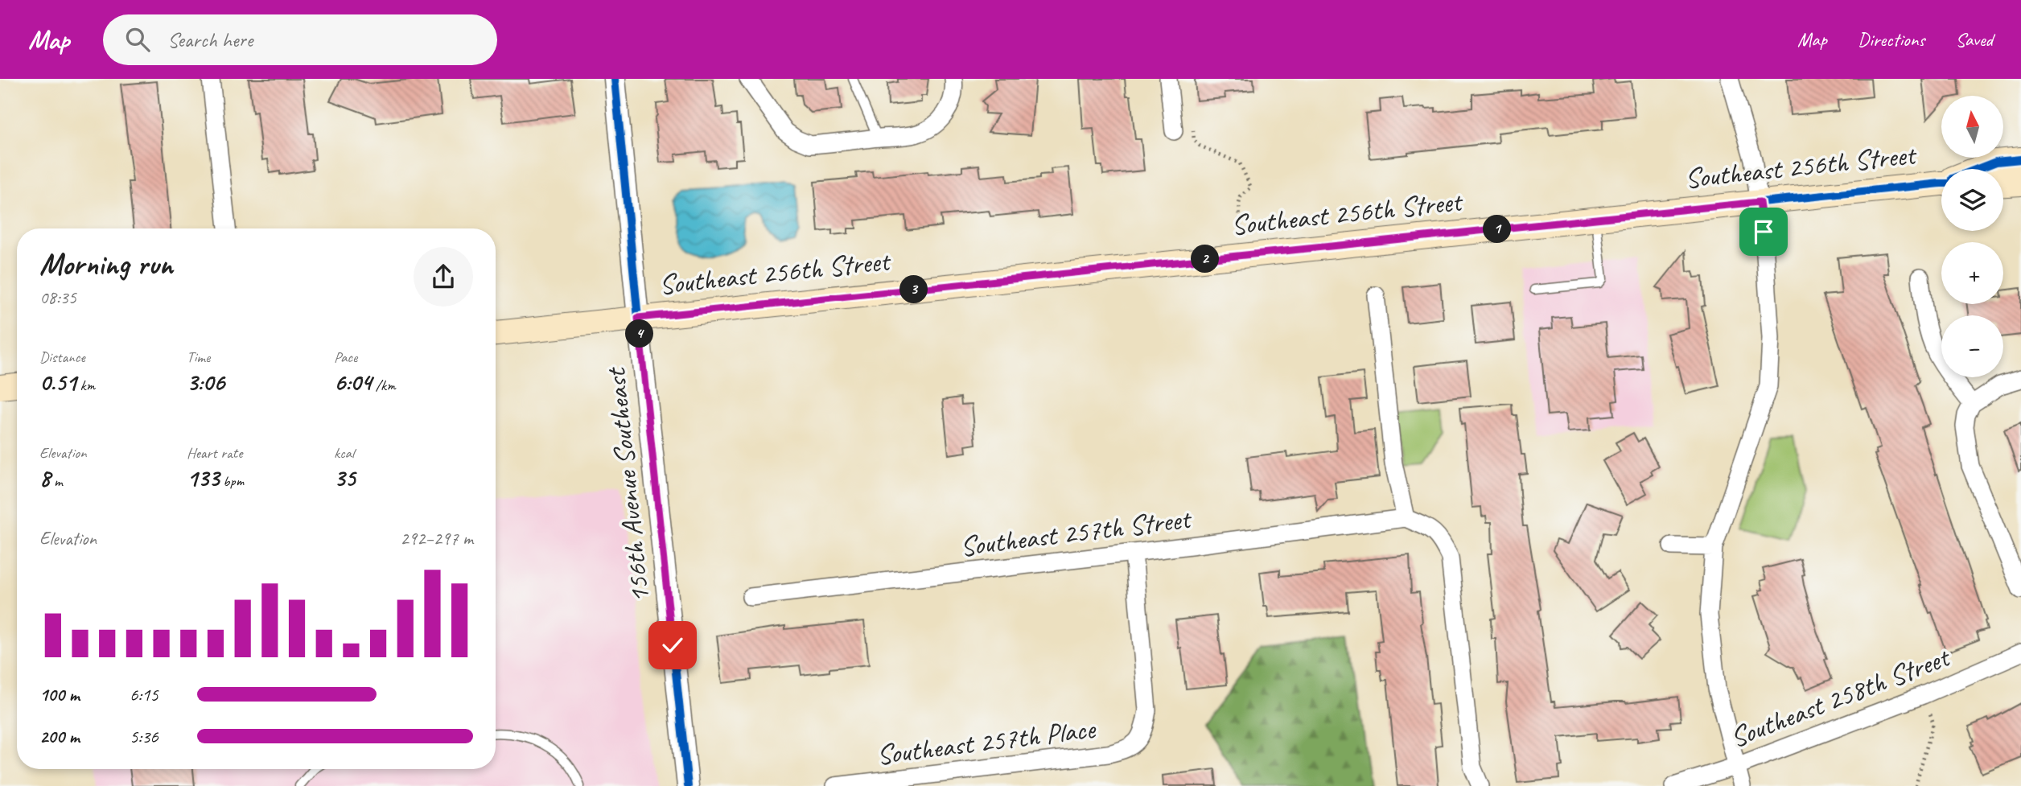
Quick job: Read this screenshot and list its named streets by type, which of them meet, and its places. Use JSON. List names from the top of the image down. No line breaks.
{"streets":{"main road":["Southeast 256th Street"],"street":["156th Avenue Southeast","Southeast 257th Street","Southeast 258th Street","Southeast 257th Place"]},"crossings":[["Southeast 256th Street","156th Avenue Southeast"],["Southeast 257th Street","Southeast 257th Place"]],"north":"top","page":{"header":"Map","search":"Search here","nav":["Map","Directions","Saved"],"map_buttons":["+","−"],"pins":["1","2","3","4"],"heading":["Morning run","08:35"],"stats":[["Distance","0.51 km"],["Time","3:06"],["Pace","6:04 /km"],["Elevation","8 m"],["Heart rate","133 bpm"],["kcal","35"]],"chart":["Elevation","292–297 m"],"list":[{"name":"100 m","note":"6:15"},{"name":"200 m","note":"5:36"}]}}
